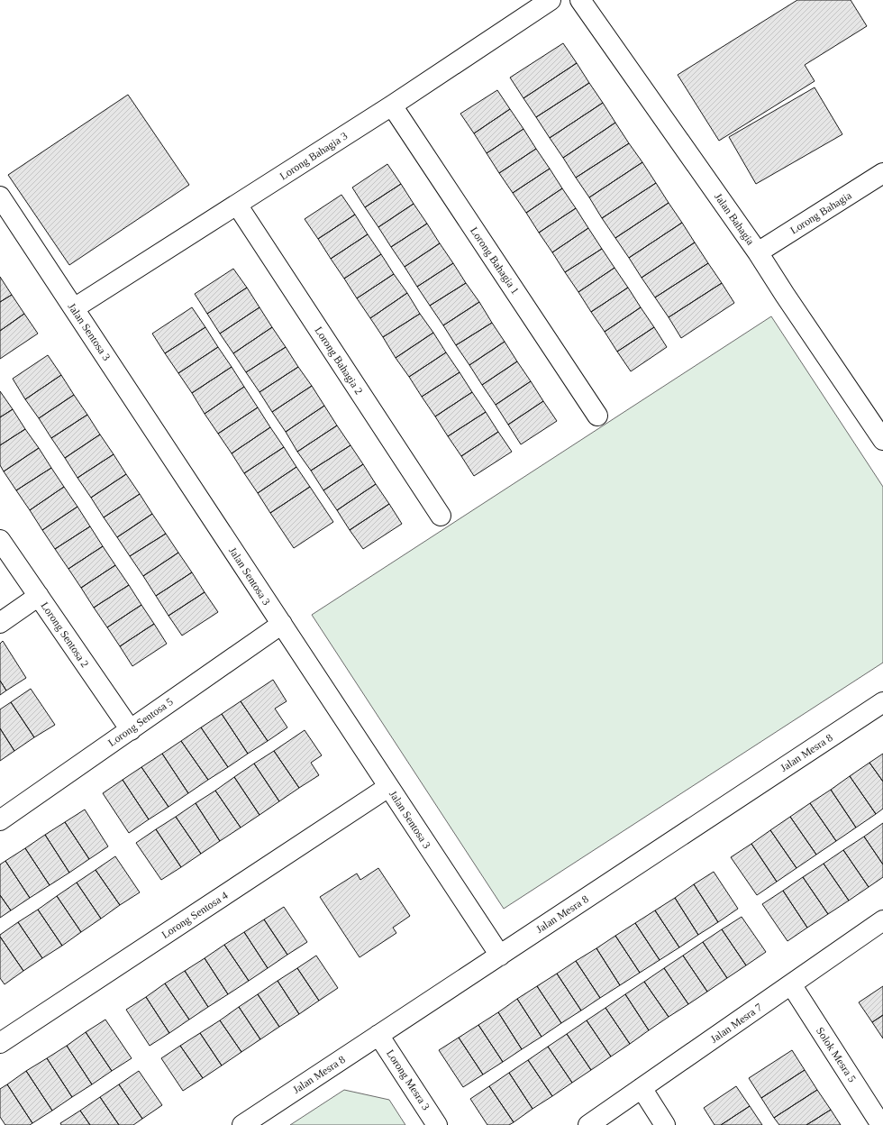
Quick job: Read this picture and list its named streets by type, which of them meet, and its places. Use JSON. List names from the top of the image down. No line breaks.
{"streets":{"street":["Lorong Bahagia 3","Lorong Bahagia","Jalan Bahagia","Lorong Bahagia 1","Jalan Sentosa 3","Lorong Bahagia 2","Lorong Sentosa 2","Lorong Sentosa 5","Jalan Mesra 8","Lorong Sentosa 4","Jalan Mesra 7","Solok Mesra 5","Lorong Mesra 3"]},"crossings":[["Lorong Bahagia 3","Lorong Bahagia 1"],["Lorong Bahagia 3","Jalan Sentosa 3"],["Lorong Bahagia 3","Lorong Bahagia 2"],["Lorong Bahagia","Jalan Bahagia"],["Jalan Sentosa 3","Lorong Sentosa 5"],["Jalan Sentosa 3","Jalan Mesra 8"],["Jalan Sentosa 3","Lorong Sentosa 4"],["Lorong Sentosa 2","Lorong Sentosa 5"],["Jalan Mesra 8","Lorong Mesra 3"],["Jalan Mesra 7","Solok Mesra 5"]]}
